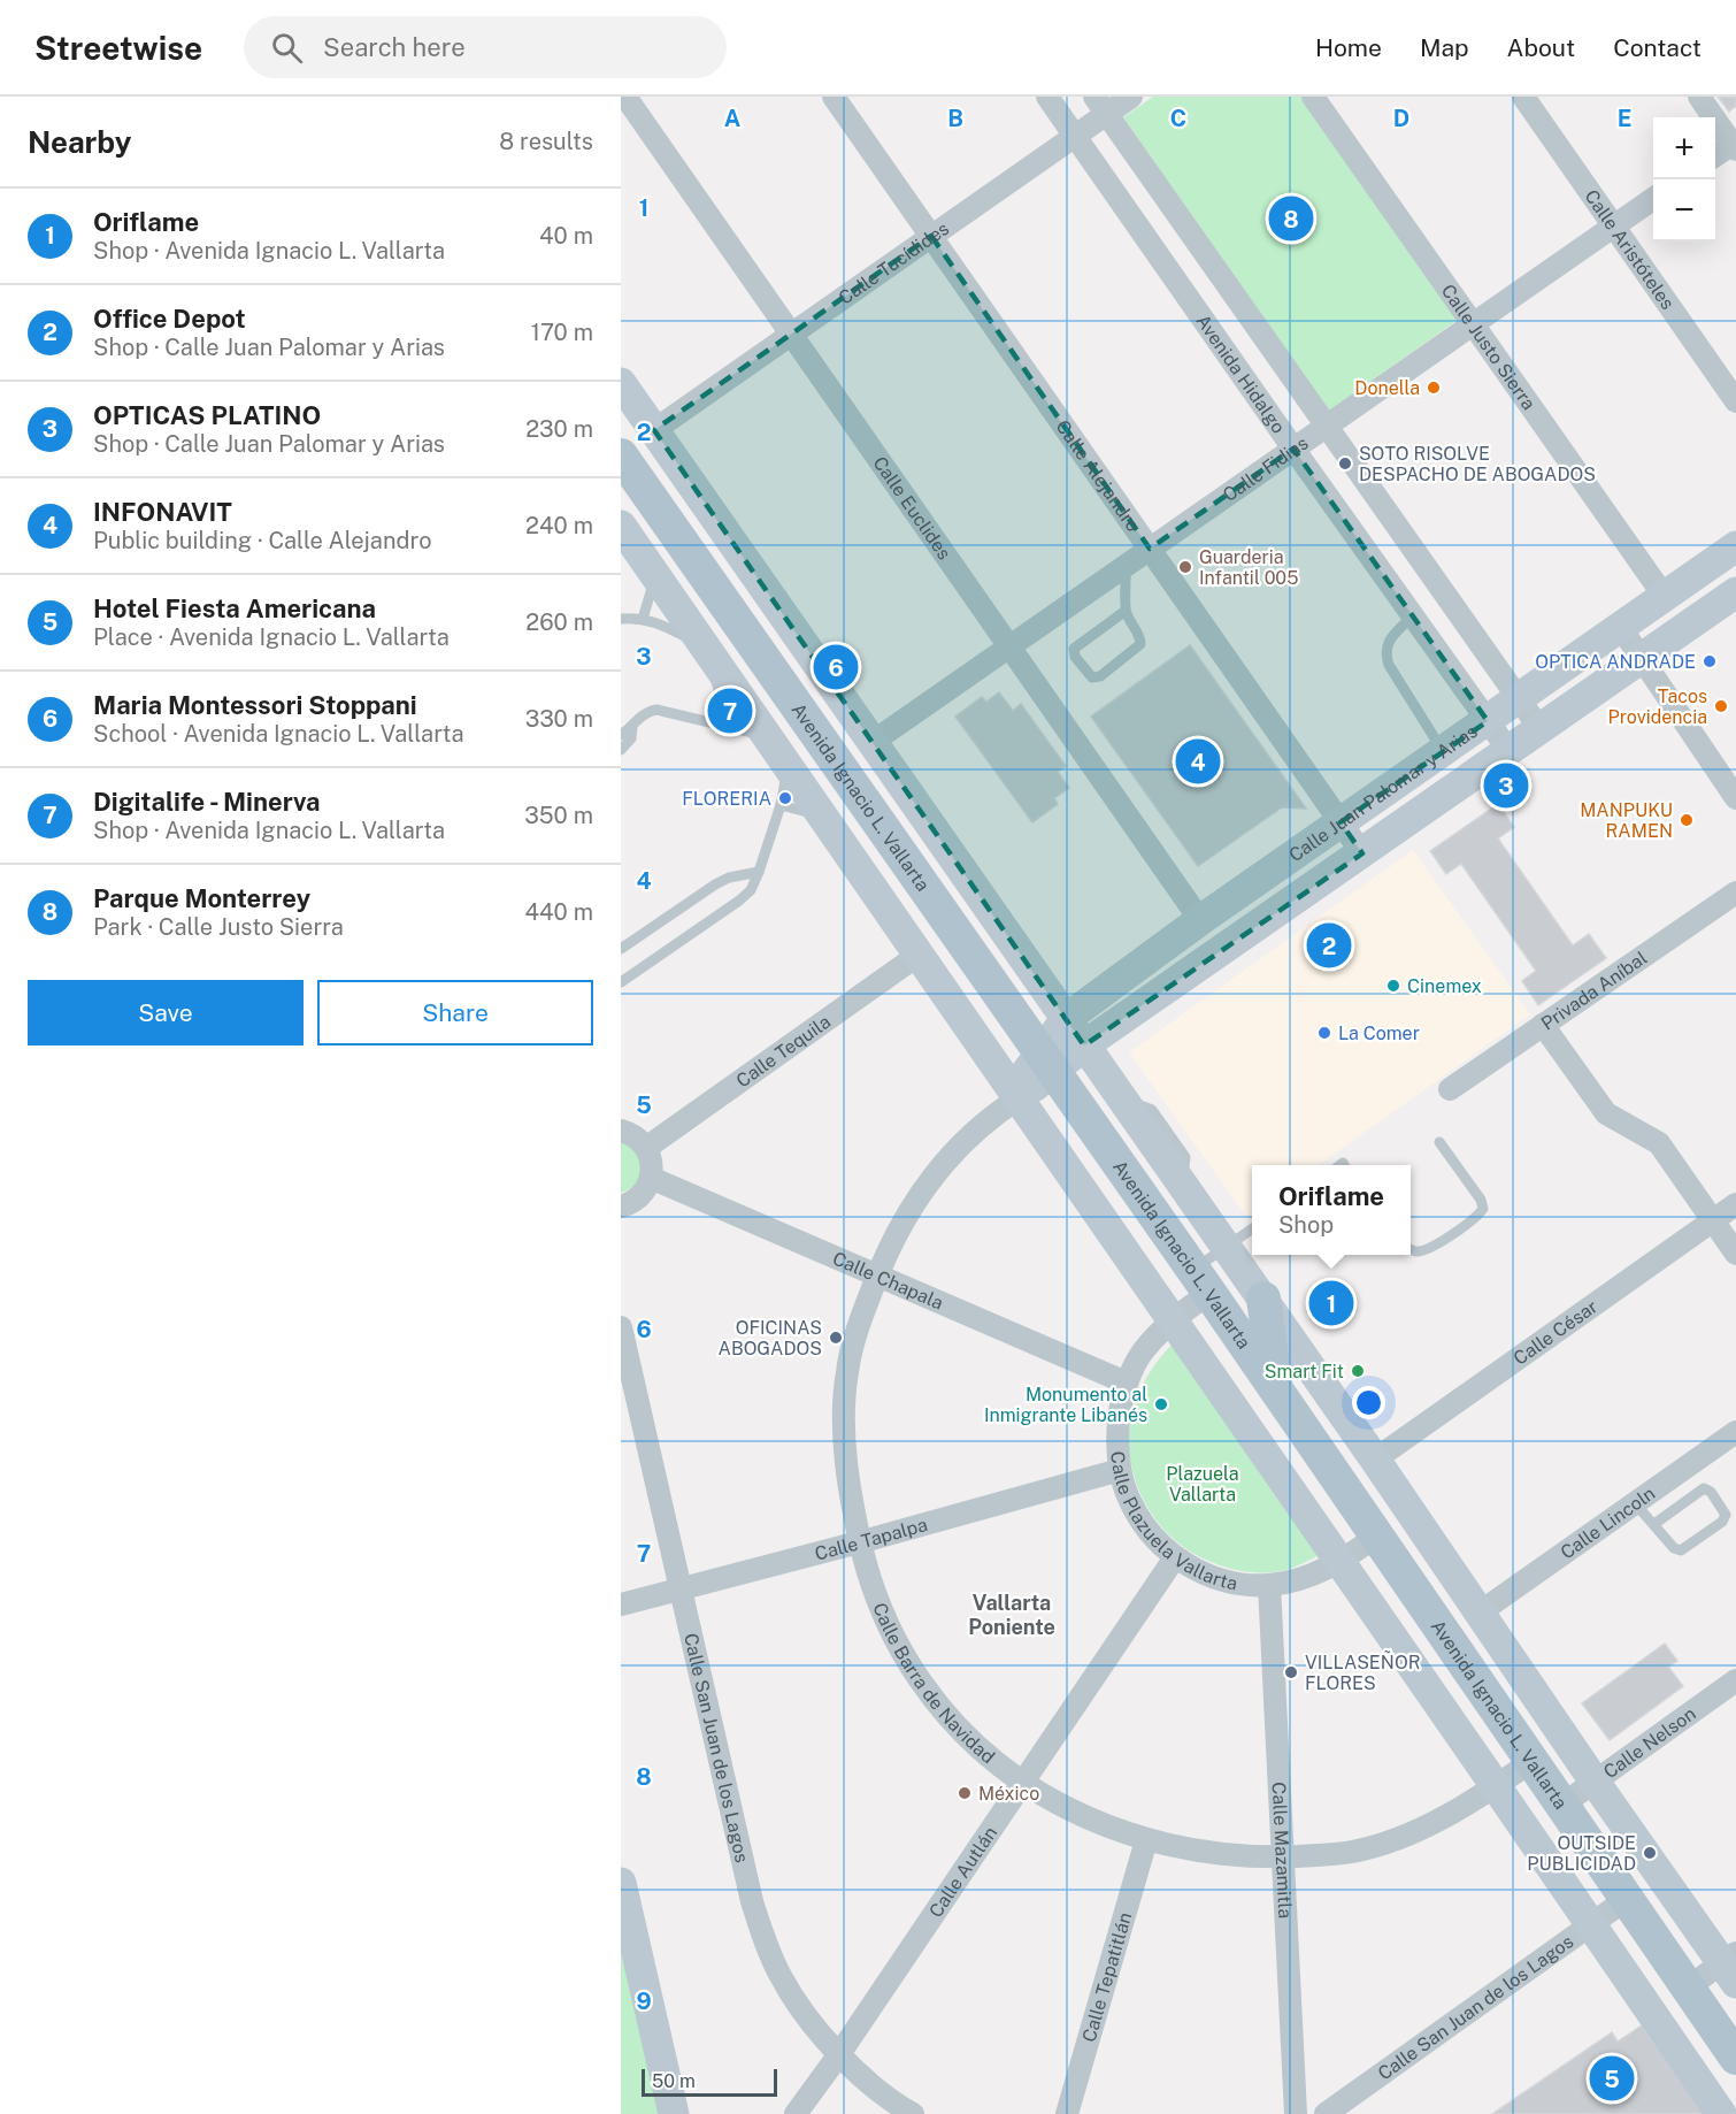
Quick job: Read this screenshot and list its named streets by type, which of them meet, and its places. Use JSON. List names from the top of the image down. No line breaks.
{"streets":{"main road":["Avenida Ignacio L. Vallarta"],"street":["Calle Aristóteles","Calle Tucídides","Calle Justo Sierra","Avenida Hidalgo","Calle Fidias","Calle Alejandro","Calle Euclides","Calle Juan Palomar y Arias","Privada Aníbal","Calle Tequila","Calle Chapala","Calle César","Calle Plazuela Vallarta","Calle Lincoln","Calle Tapalpa","Calle Barra de Navidad","Calle Nelson","Calle San Juan de los Lagos","Calle Mazamitla","Calle Autlán","Calle Tepatitlán"]},"crossings":[["Calle Aristóteles","Calle Fidias"],["Calle Tucídides","Avenida Hidalgo"],["Calle Tucídides","Calle Alejandro"],["Calle Tucídides","Calle Euclides"],["Calle Tucídides","Avenida Ignacio L. Vallarta"],["Calle Justo Sierra","Calle Fidias"],["Calle Justo Sierra","Calle Juan Palomar y Arias"],["Avenida Hidalgo","Calle Fidias"],["Avenida Hidalgo","Calle Juan Palomar y Arias"],["Calle Fidias","Calle Alejandro"],["Calle Fidias","Calle Euclides"],["Calle Fidias","Avenida Ignacio L. Vallarta"],["Calle Alejandro","Calle Juan Palomar y Arias"],["Calle Euclides","Calle Juan Palomar y Arias"],["Calle Juan Palomar y Arias","Avenida Ignacio L. Vallarta"],["Avenida Ignacio L. Vallarta","Calle César"],["Avenida Ignacio L. Vallarta","Calle Plazuela Vallarta"],["Avenida Ignacio L. Vallarta","Calle Lincoln"],["Avenida Ignacio L. Vallarta","Calle Barra de Navidad"],["Avenida Ignacio L. Vallarta","Calle Nelson"],["Avenida Ignacio L. Vallarta","Calle San Juan de los Lagos"],["Calle Chapala","Calle Plazuela Vallarta"],["Calle Chapala","Calle Barra de Navidad"],["Calle Plazuela Vallarta","Calle Tapalpa"],["Calle Plazuela Vallarta","Calle Mazamitla"],["Calle Plazuela Vallarta","Calle Autlán"],["Calle Tapalpa","Calle Barra de Navidad"],["Calle Tapalpa","Calle San Juan de los Lagos"],["Calle Barra de Navidad","Calle Mazamitla"],["Calle Barra de Navidad","Calle Autlán"],["Calle Barra de Navidad","Calle Tepatitlán"],["Calle San Juan de los Lagos","Calle Autlán"]],"districts":["Vallarta Poniente"],"parks":["Plazuela Vallarta"],"places":["Donella","SOTO RISOLVE DESPACHO DE ABOGADOS","Guarderia Infantil 005","OPTICA ANDRADE","Tacos Providencia","FLORERIA","MANPUKU RAMEN","Cinemex","La Comer","OFICINAS ABOGADOS","Smart Fit","Monumento al Inmigrante Libanés","VILLASEÑOR FLORES","México","OUTSIDE PUBLICIDAD"],"scale_bar":"50 m","page":{"header":"Streetwise","search":"Search here","nav":["Home","Map","About","Contact"],"heading":["Nearby","8 results"],"map_buttons":["+","−"],"list":[{"mark":"1","name":"Oriflame","note":"Shop · Avenida Ignacio L. Vallarta","value":"40 m"},{"mark":"2","name":"Office Depot","note":"Shop · Calle Juan Palomar y Arias","value":"170 m"},{"mark":"3","name":"OPTICAS PLATINO","note":"Shop · Calle Juan Palomar y Arias","value":"230 m"},{"mark":"4","name":"INFONAVIT","note":"Public building · Calle Alejandro","value":"240 m"},{"mark":"5","name":"Hotel Fiesta Americana","note":"Place · Avenida Ignacio L. Vallarta","value":"260 m"},{"mark":"6","name":"Maria Montessori Stoppani","note":"School · Avenida Ignacio L. Vallarta","value":"330 m"},{"mark":"7","name":"Digitalife - Minerva","note":"Shop · Avenida Ignacio L. Vallarta","value":"350 m"},{"mark":"8","name":"Parque Monterrey","note":"Park · Calle Justo Sierra","value":"440 m"}],"pins":["8","6","7","4","3","2","1","5"],"buttons":["Save","Share"],"popup":["Oriflame","Shop"],"scale":"50 m"},"grid":{"columns":["A","B","C","D","E"],"rows":["1","2","3","4","5","6","7","8","9"]}}
